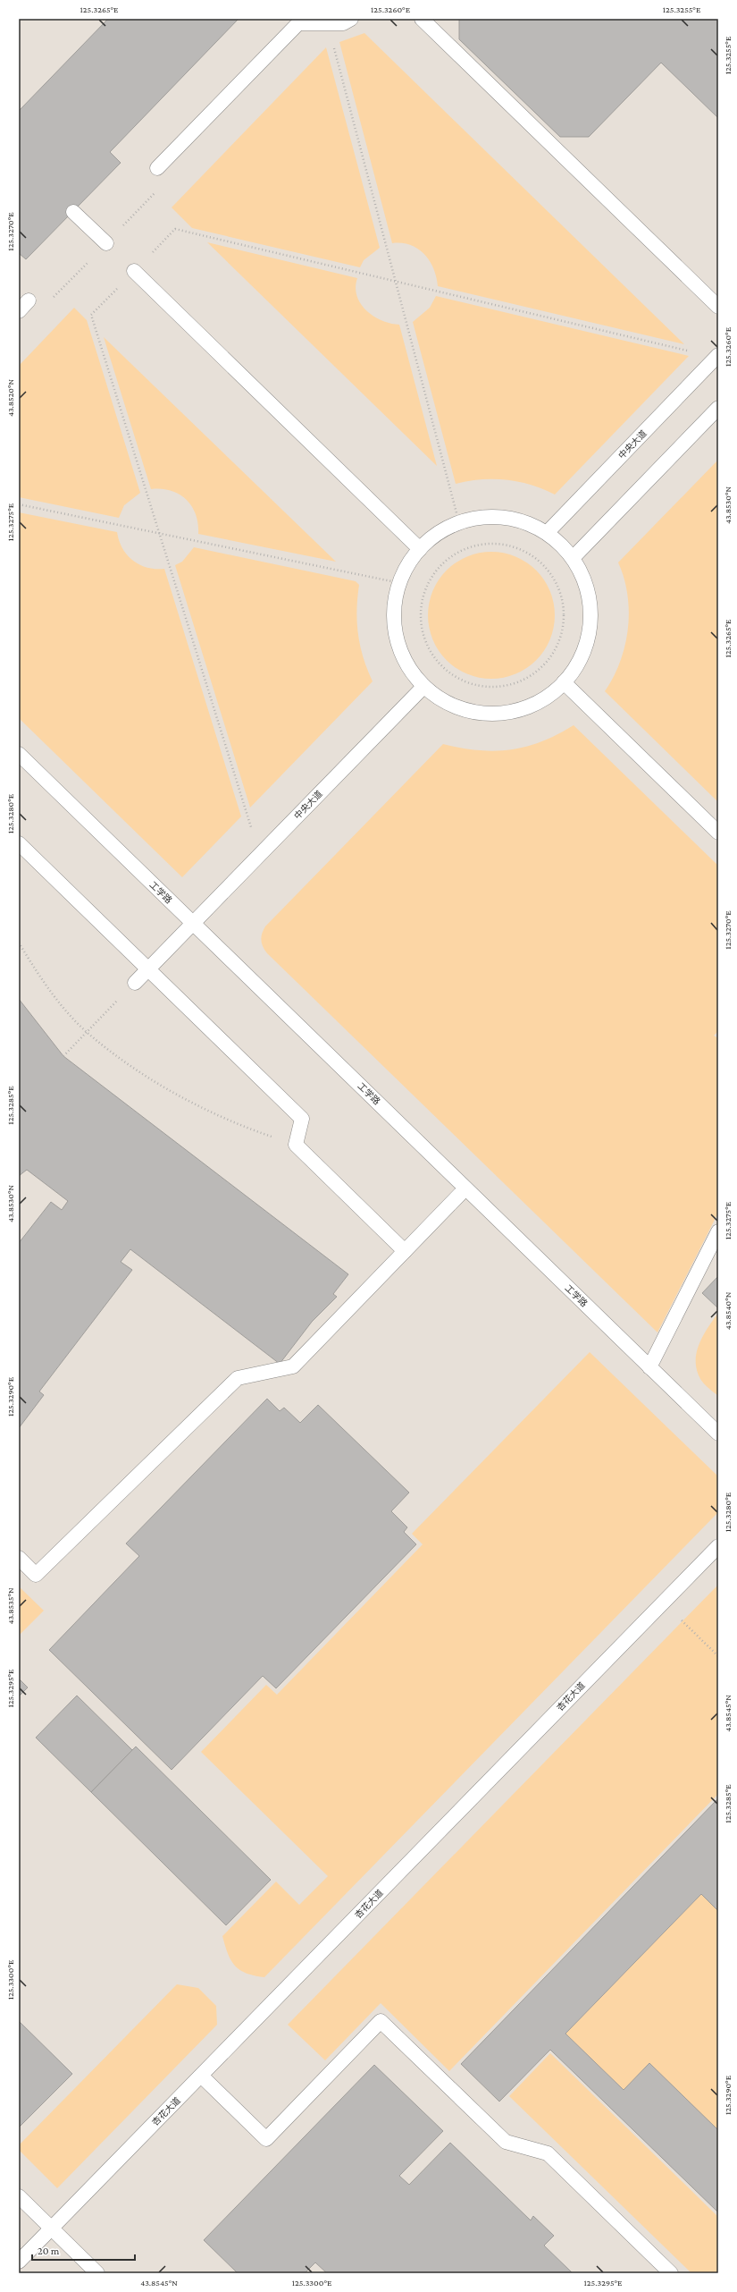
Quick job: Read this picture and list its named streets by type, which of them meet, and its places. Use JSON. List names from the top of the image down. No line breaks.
{"streets":{"lane":["中央大道","工学路","杏花大道"]},"crossings":[["中央大道","工学路"]],"scale_bar":"20 m","coordinates":["125.3265°E","125.3260°E","125.3255°E","125.3270°E","43.8520°N","43.8530°N","125.3275°E","125.3280°E","125.3285°E","43.8540°N","125.3290°E","43.8535°N","125.3295°E","43.8545°N","125.3300°E"]}
